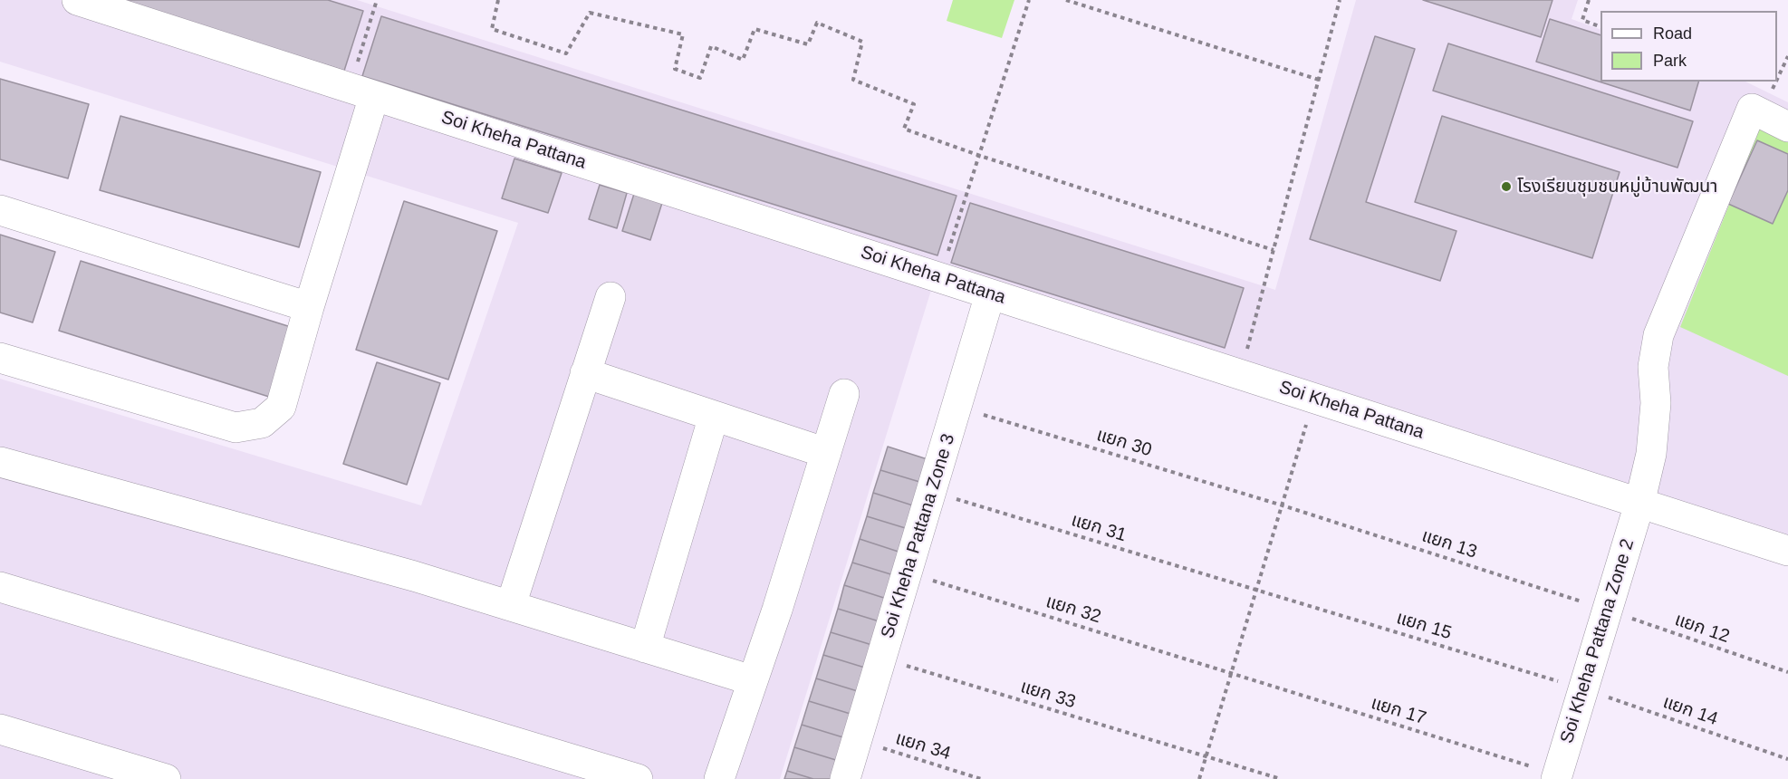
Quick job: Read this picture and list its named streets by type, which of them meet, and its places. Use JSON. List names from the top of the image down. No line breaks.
{"streets":{"street":["Soi Kheha Pattana","Soi Kheha Pattana Zone 3","Soi Kheha Pattana Zone 2"],"path":["แยก 30","แยก 31","แยก 13","แยก 32","แยก 15","แยก 12","แยก 33","แยก 17","แยก 14","แยก 34"]},"crossings":[["Soi Kheha Pattana","Soi Kheha Pattana Zone 3"],["Soi Kheha Pattana","Soi Kheha Pattana Zone 2"],["แยก 30","Soi Kheha Pattana Zone 3"],["แยก 30","แยก 13"],["แยก 31","Soi Kheha Pattana Zone 3"],["แยก 31","แยก 15"],["Soi Kheha Pattana Zone 3","แยก 32"],["Soi Kheha Pattana Zone 3","แยก 33"],["Soi Kheha Pattana Zone 3","แยก 34"],["แยก 13","แยก 12"],["แยก 13","Soi Kheha Pattana Zone 2"],["แยก 32","แยก 17"],["แยก 15","Soi Kheha Pattana Zone 2"],["แยก 15","แยก 14"],["แยก 12","Soi Kheha Pattana Zone 2"],["Soi Kheha Pattana Zone 2","แยก 17"],["Soi Kheha Pattana Zone 2","แยก 14"]],"places":["โรงเรียนชุมชนหมู่บ้านพัฒนา"],"legend":["Road","Park"]}
